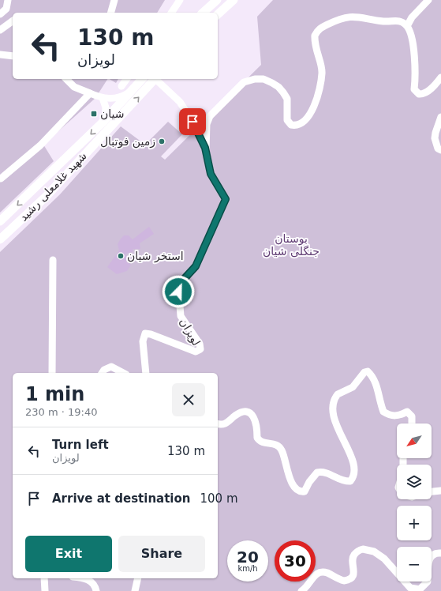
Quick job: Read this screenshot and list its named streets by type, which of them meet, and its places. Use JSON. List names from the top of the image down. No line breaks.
{"streets":{"main road":["شهید غلامعلی رشید"],"street":["لویزان"]},"parks":["بوستان جنگلی شیان"],"places":{"transit":["شیان"],"other":["زمین فوتبال","استخر شیان"]},"north":"bottom left","page":{"turn":["130 m","لویزان"],"heading":["1 min","230 m · 19:40"],"map_buttons":["+","−"],"list":[{"name":"Turn left","note":"لویزان","value":"130 m"},{"name":"Arrive at destination","value":"100 m"}],"buttons":["Exit","Share"],"speed":"20 km/h","limit":"30"}}
